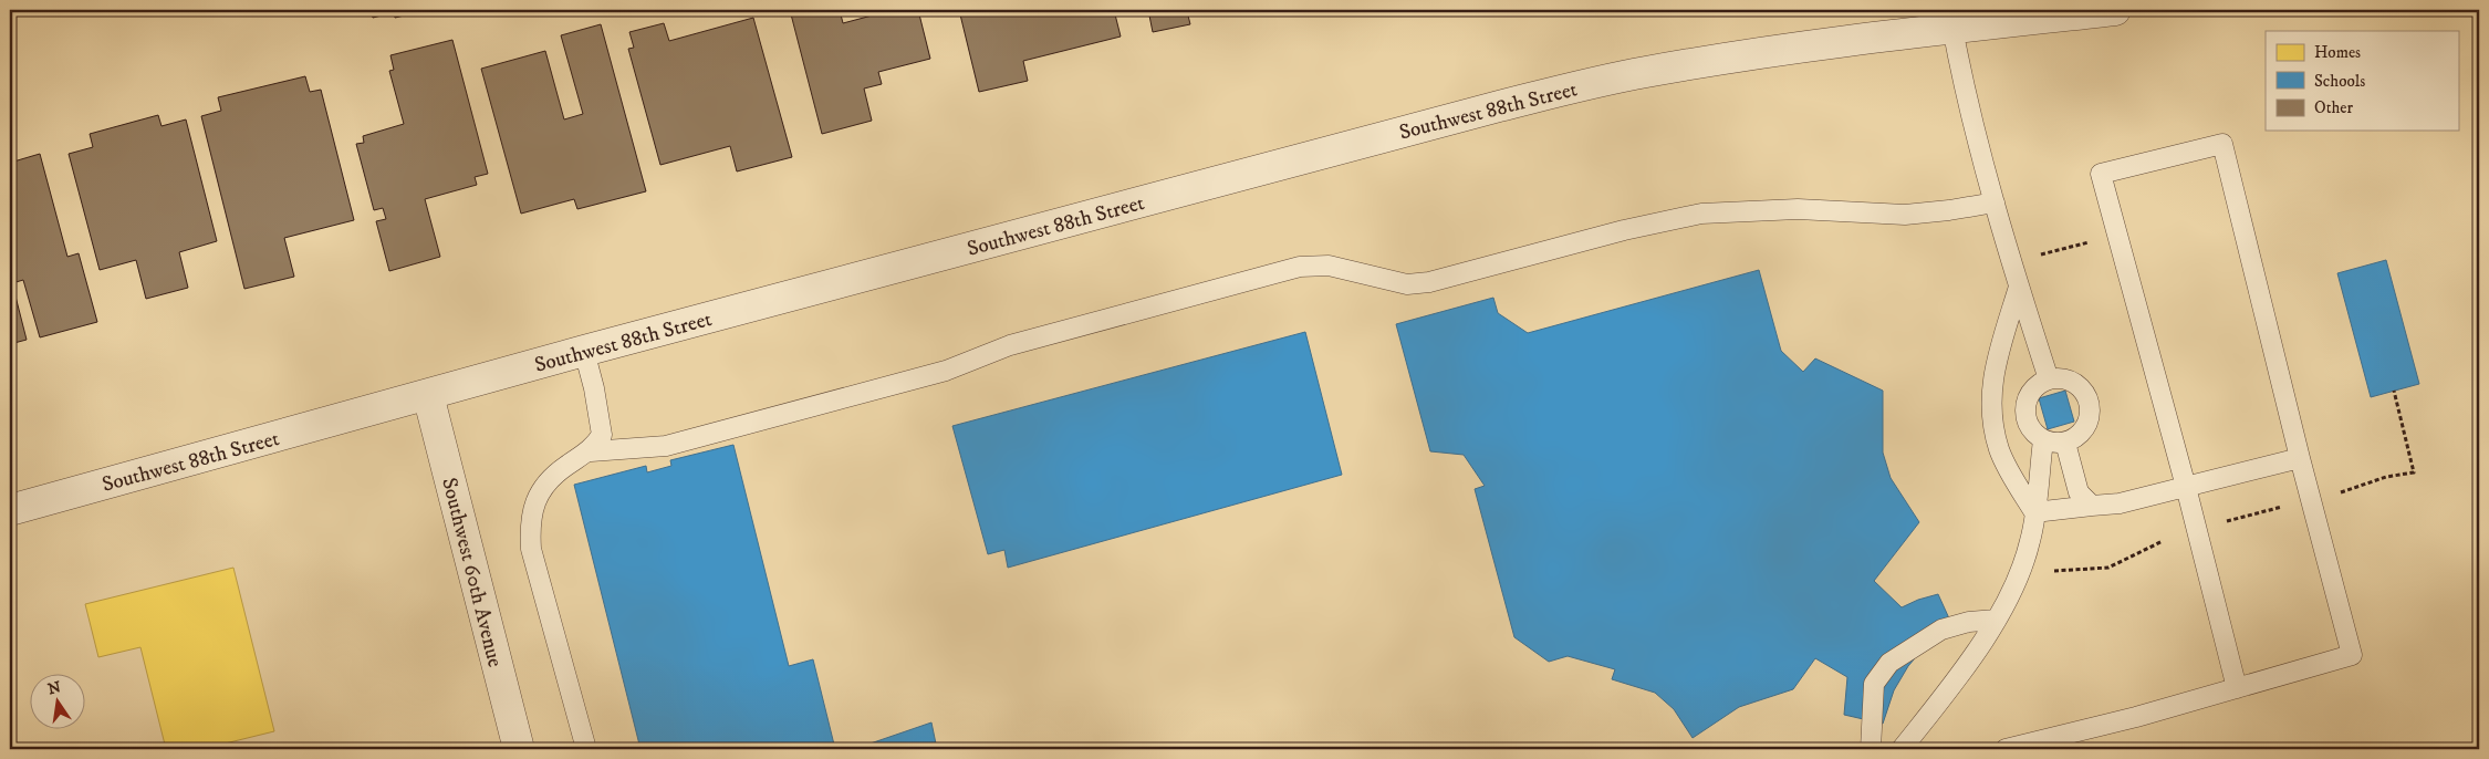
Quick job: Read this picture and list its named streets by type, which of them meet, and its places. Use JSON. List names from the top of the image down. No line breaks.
{"streets":{"street":["Southwest 88th Street","Southwest 60th Avenue"]},"crossings":[["Southwest 88th Street","Southwest 60th Avenue"]],"legend":["Homes","Schools","Other"],"north":"top"}
